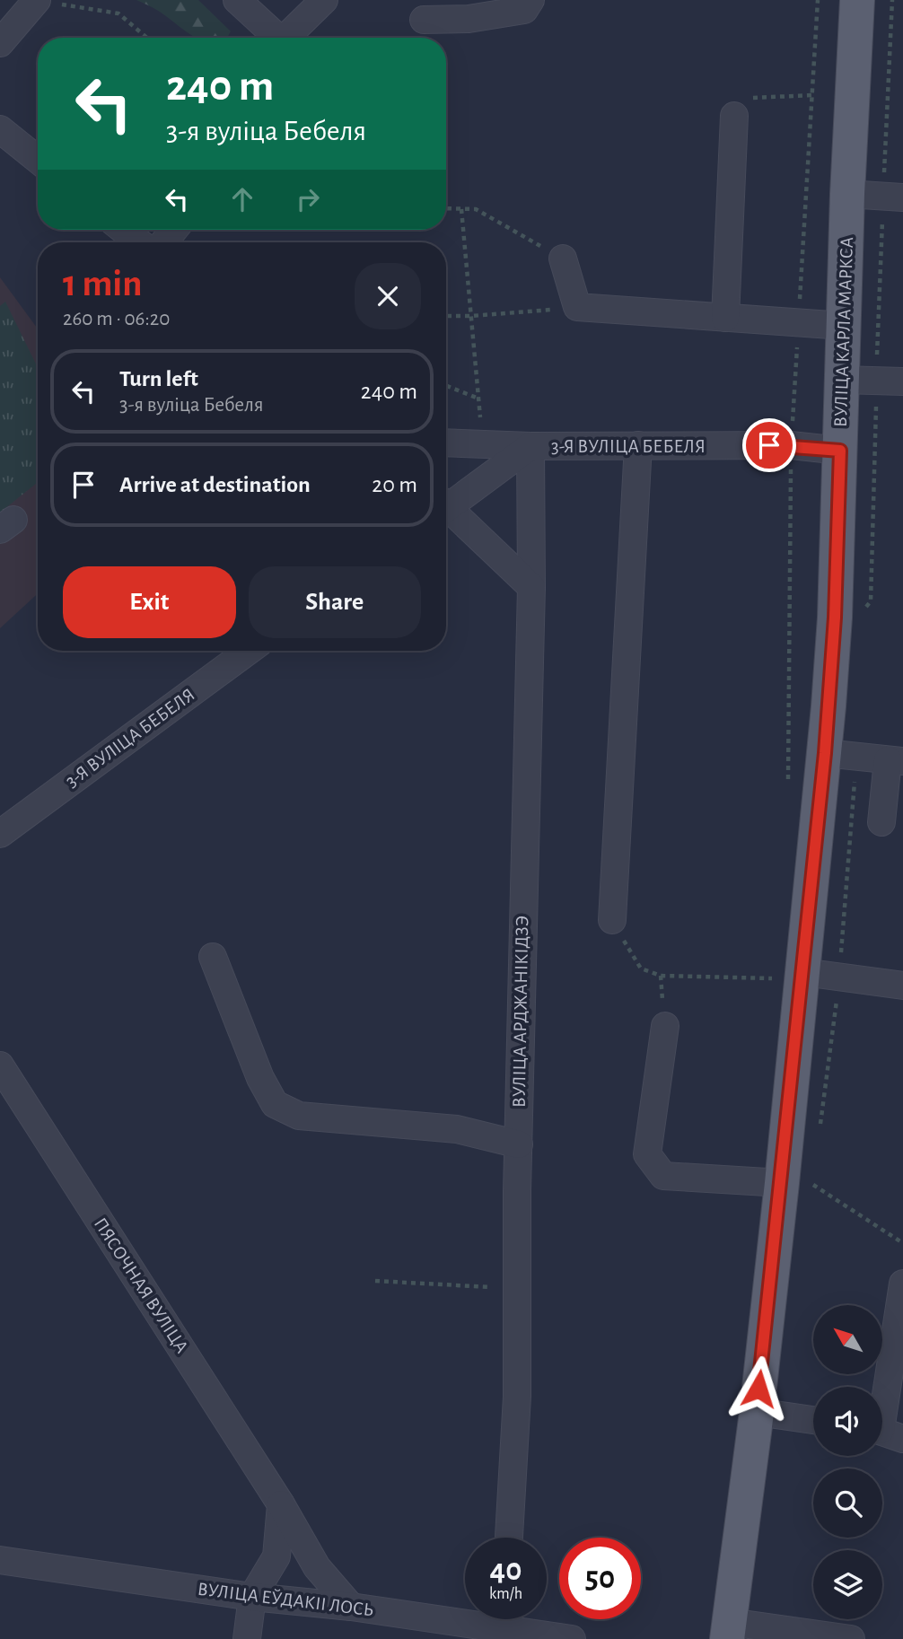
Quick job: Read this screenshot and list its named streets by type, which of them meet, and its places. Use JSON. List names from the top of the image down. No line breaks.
{"streets":{"main road":["ВУЛІЦА КАРЛА МАРКСА"],"street":["3-Я ВУЛІЦА БЕБЕЛЯ","ВУЛІЦА АРДЖАНІКІДЗЭ","ПЯСОЧНАЯ ВУЛІЦА","ВУЛІЦА ЕЎДАКІІ ЛОСЬ"]},"crossings":[["ВУЛІЦА КАРЛА МАРКСА","3-Я ВУЛІЦА БЕБЕЛЯ"],["3-Я ВУЛІЦА БЕБЕЛЯ","ВУЛІЦА АРДЖАНІКІДЗЭ"],["ПЯСОЧНАЯ ВУЛІЦА","ВУЛІЦА ЕЎДАКІІ ЛОСЬ"]],"north":"top left","page":{"turn":["240 m","3-я вуліца Бебеля"],"heading":["1 min","260 m · 06:20"],"list":[{"name":"Turn left","note":"3-я вуліца Бебеля","value":"240 m"},{"name":"Arrive at destination","value":"20 m"}],"buttons":["Exit","Share"],"speed":"40 km/h","limit":"50"}}
